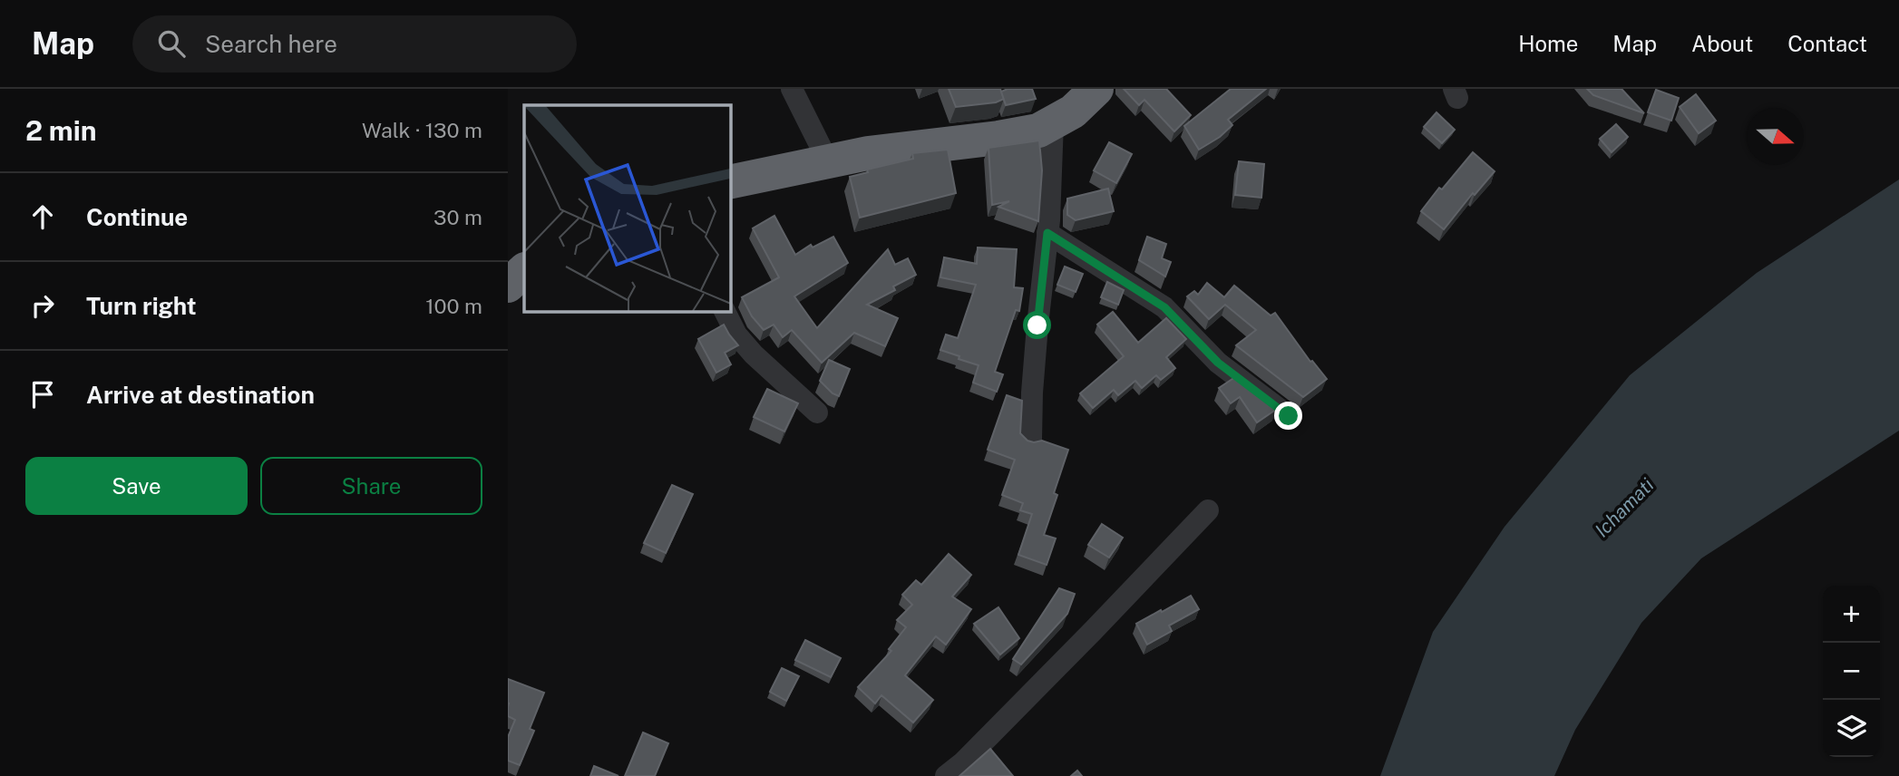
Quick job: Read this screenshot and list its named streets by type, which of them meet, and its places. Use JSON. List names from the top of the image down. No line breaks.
{"water":["Ichamati"],"north":"right","page":{"header":"Map","search":"Search here","nav":["Home","Map","About","Contact"],"heading":["2 min","Walk · 130 m"],"list":[["Continue","30 m"],["Turn right","100 m"],"Arrive at destination"],"buttons":["Save","Share"],"map_buttons":["+","−"]}}
